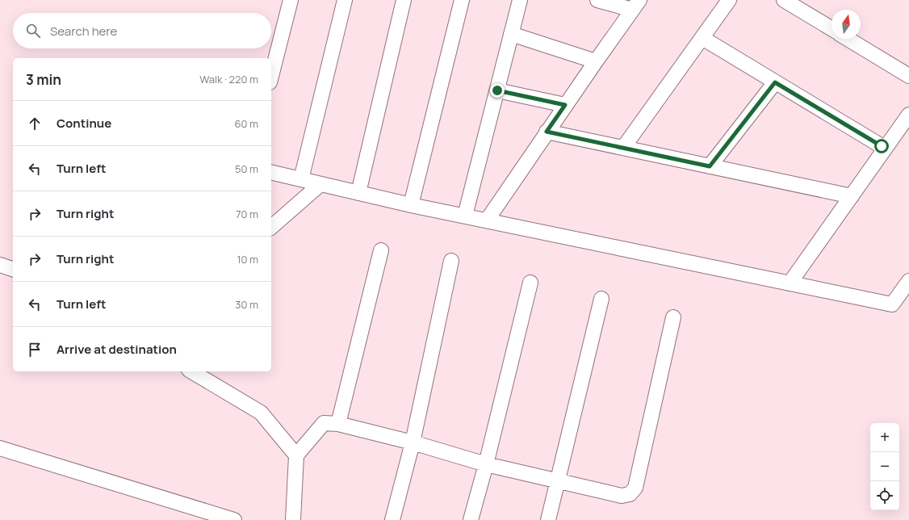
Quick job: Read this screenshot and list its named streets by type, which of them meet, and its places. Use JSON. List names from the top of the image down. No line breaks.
{"north":"top","page":{"search":"Search here","heading":["3 min","Walk · 220 m"],"list":[["Continue","60 m"],["Turn left","50 m"],["Turn right","70 m"],["Turn right","10 m"],["Turn left","30 m"],"Arrive at destination"],"map_buttons":["+","−"]}}
